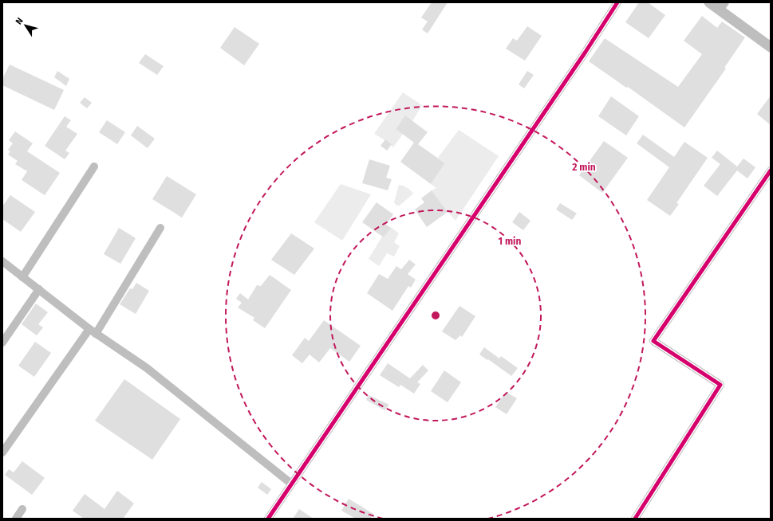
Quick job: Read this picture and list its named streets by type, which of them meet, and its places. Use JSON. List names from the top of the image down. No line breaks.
{"north":"top left","rings":["2 min","1 min"]}
